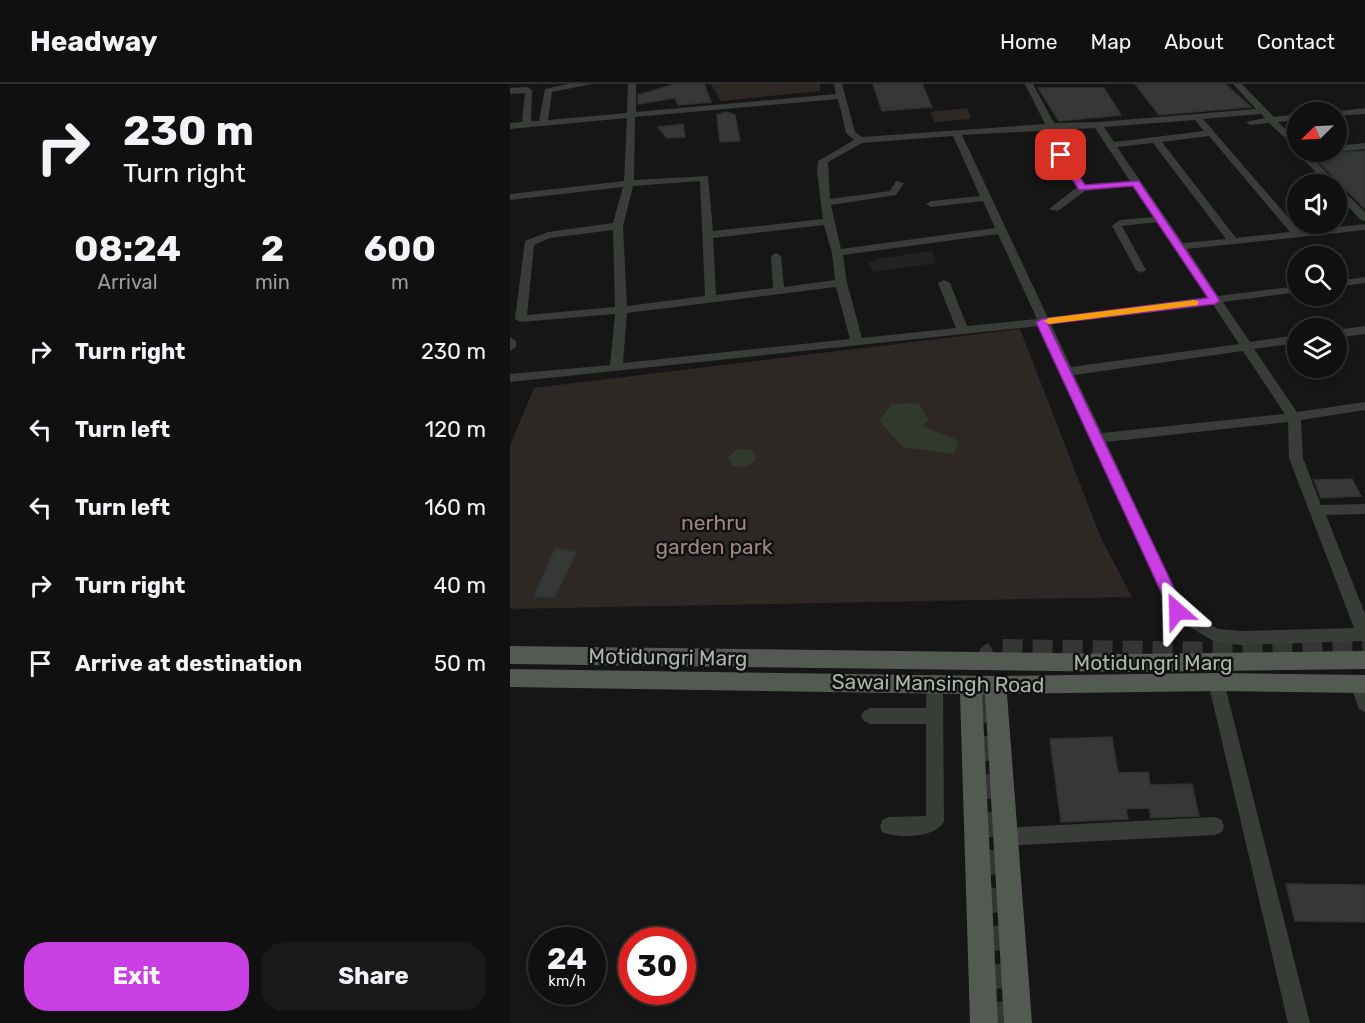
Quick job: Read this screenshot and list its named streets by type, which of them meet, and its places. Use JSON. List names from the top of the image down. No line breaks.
{"streets":{"main road":["Motidungri Marg","Sawai Mansingh Road"]},"parks":["nerhru garden park"],"north":"bottom left","page":{"header":"Headway","nav":["Home","Map","About","Contact"],"turn":["230 m","Turn right"],"eta":["08:24","Arrival","2","min","600","m"],"list":[{"name":"Turn right","value":"230 m"},{"name":"Turn left","value":"120 m"},{"name":"Turn left","value":"160 m"},{"name":"Turn right","value":"40 m"},{"name":"Arrive at destination","value":"50 m"}],"speed":"24 km/h","limit":"30","buttons":["Exit","Share"]}}
